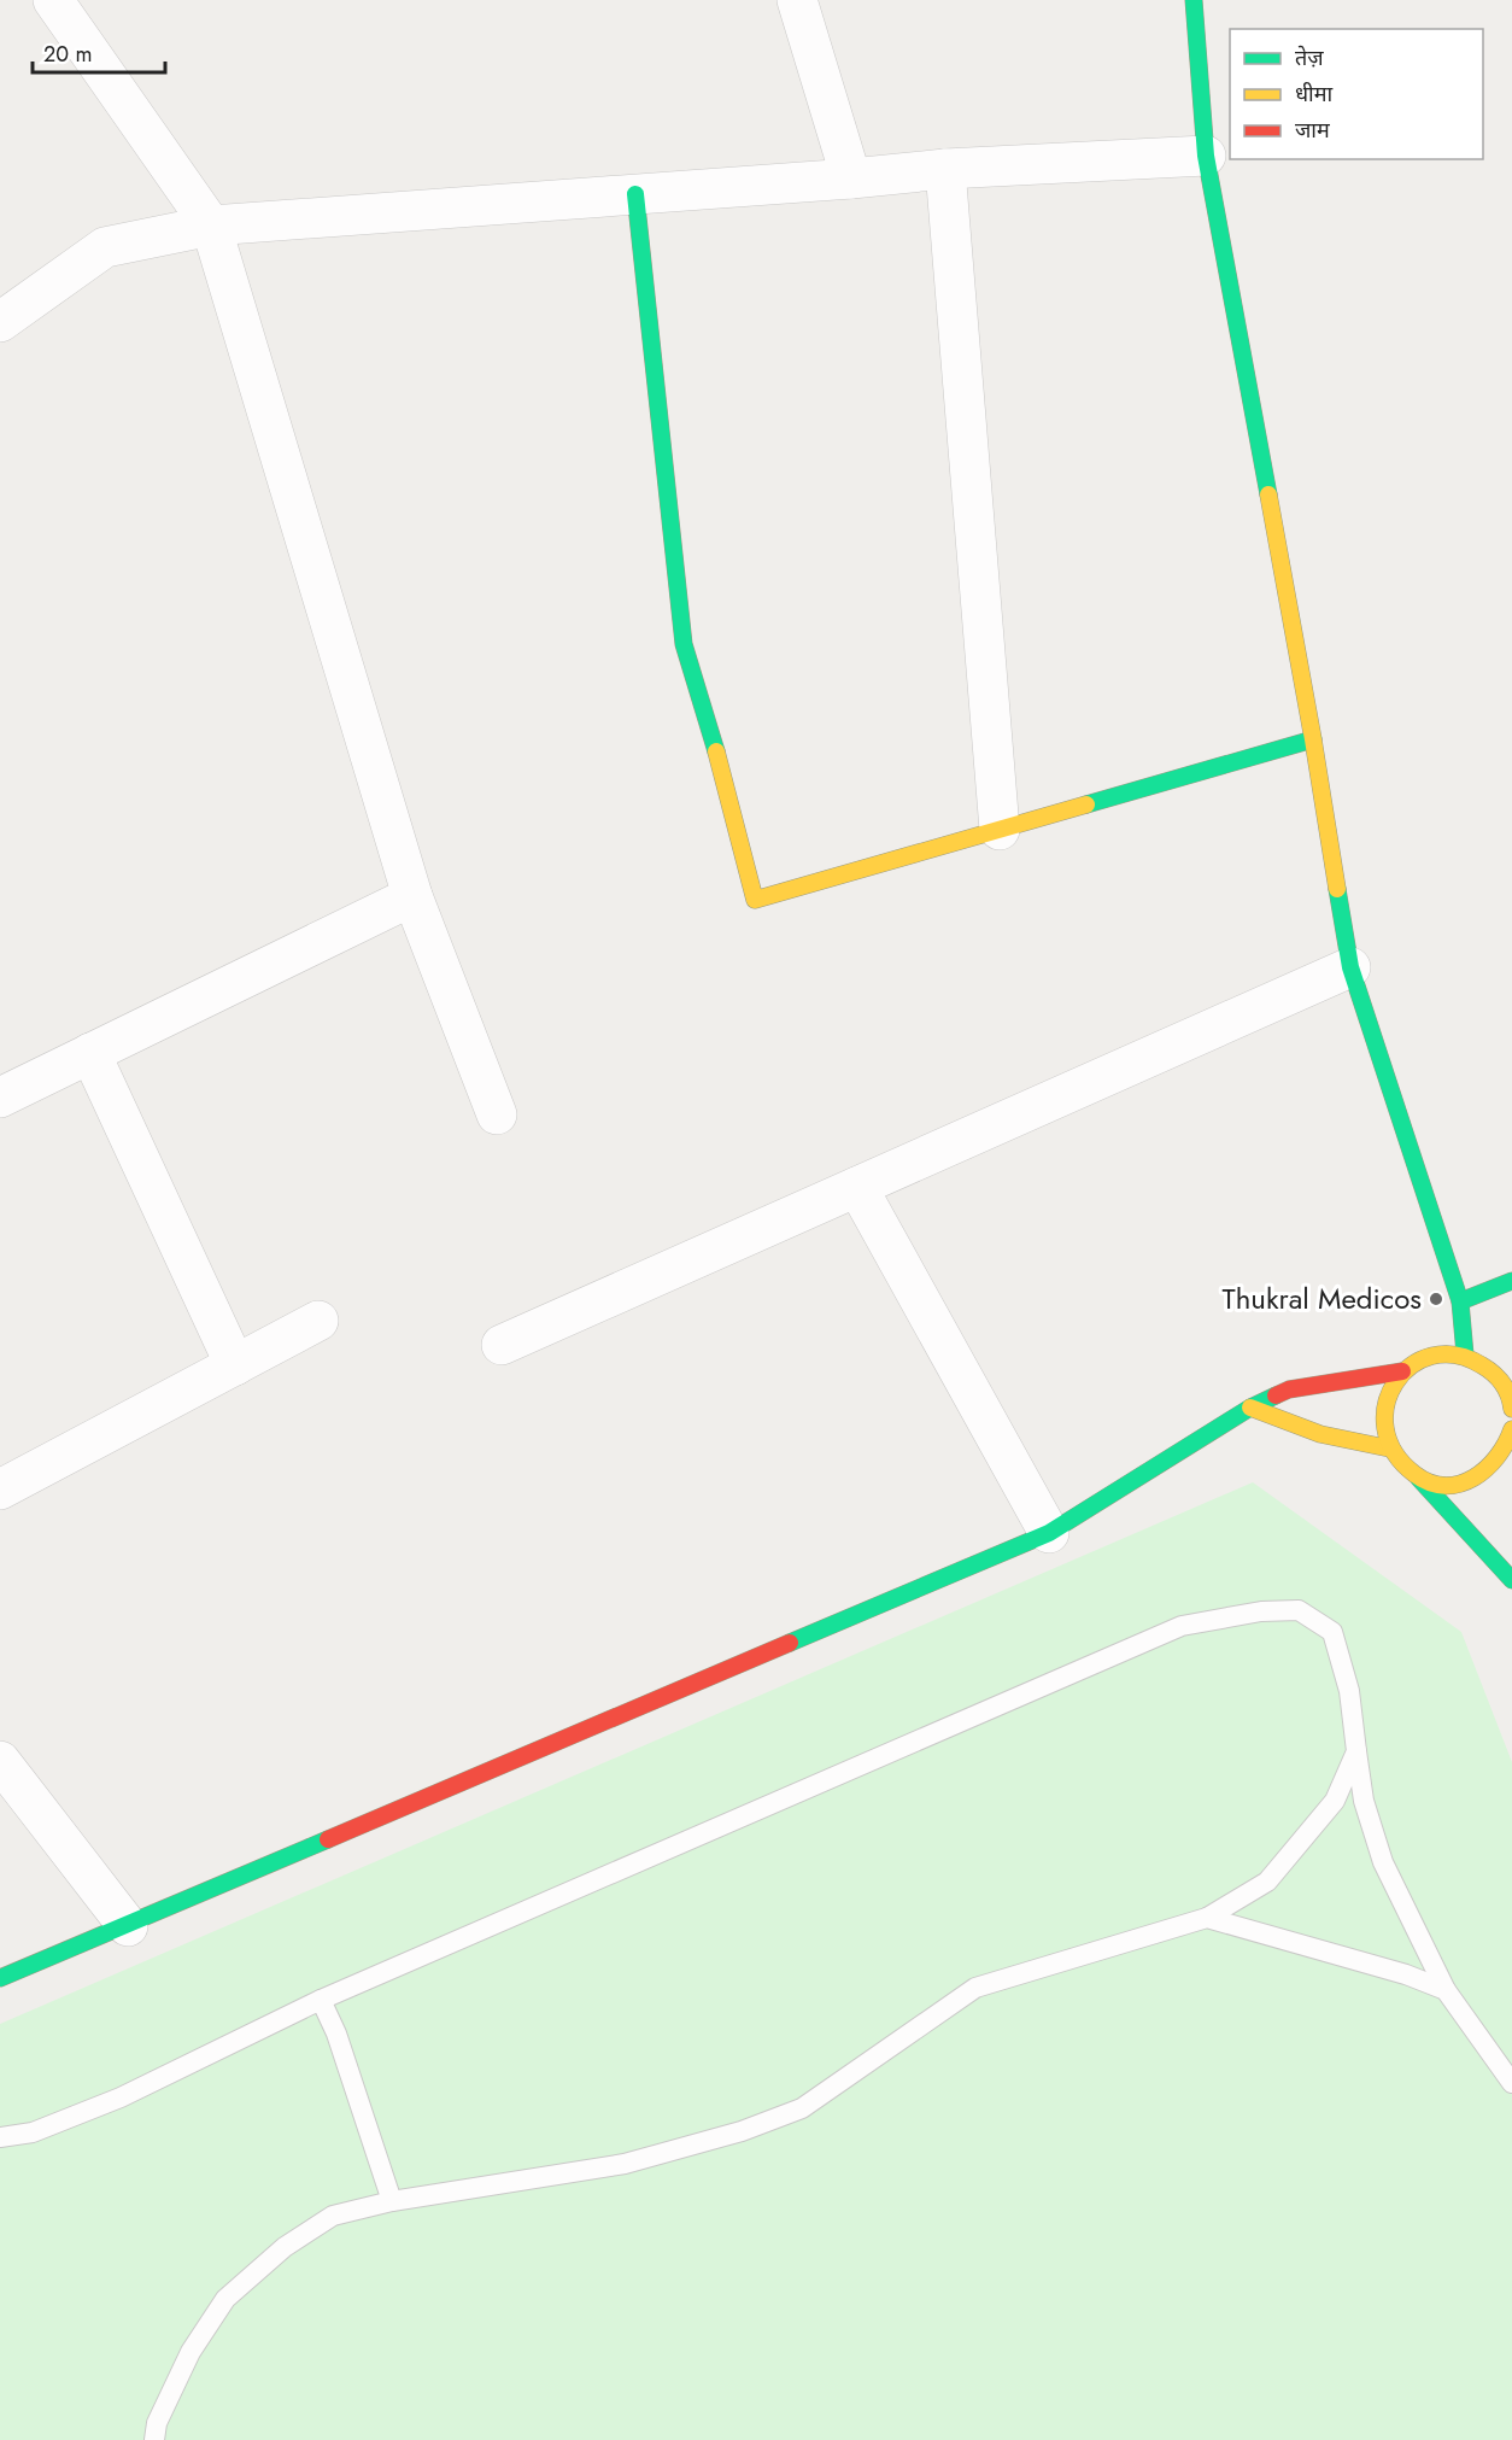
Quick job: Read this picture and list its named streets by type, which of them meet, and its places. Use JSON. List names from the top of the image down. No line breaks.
{"places":["Thukral Medicos"],"legend":["तेज़","धीमा","जाम"],"scale_bar":"20 m"}
